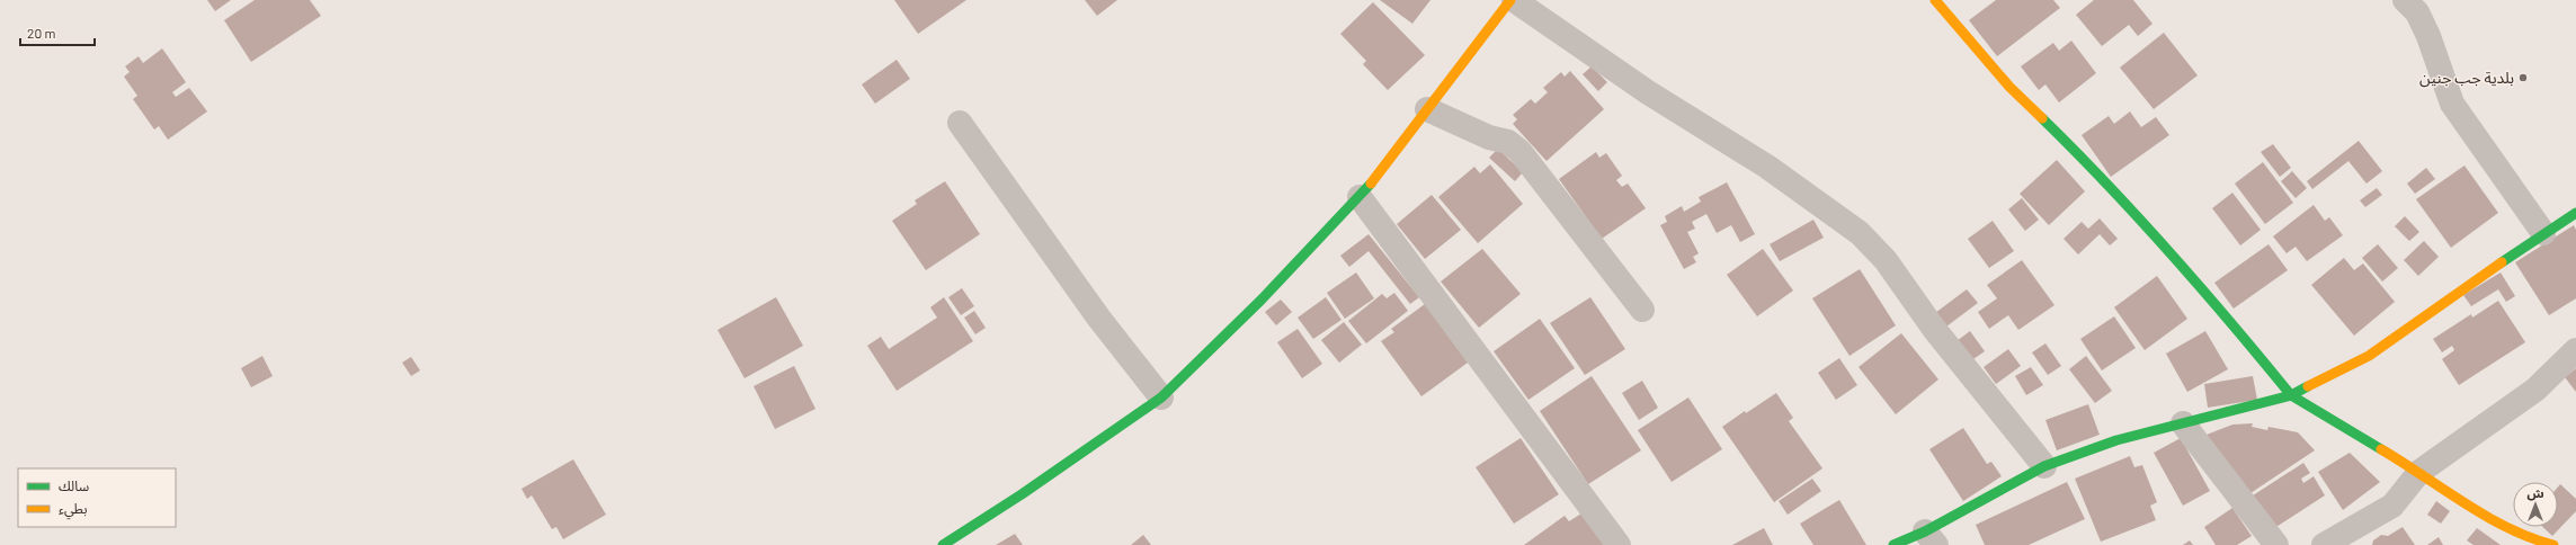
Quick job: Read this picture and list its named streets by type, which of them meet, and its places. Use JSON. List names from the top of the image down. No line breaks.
{"places":["بلدية جب جنين"],"legend":["سالك","بطيء"],"scale_bar":"20 m","north":"top"}
